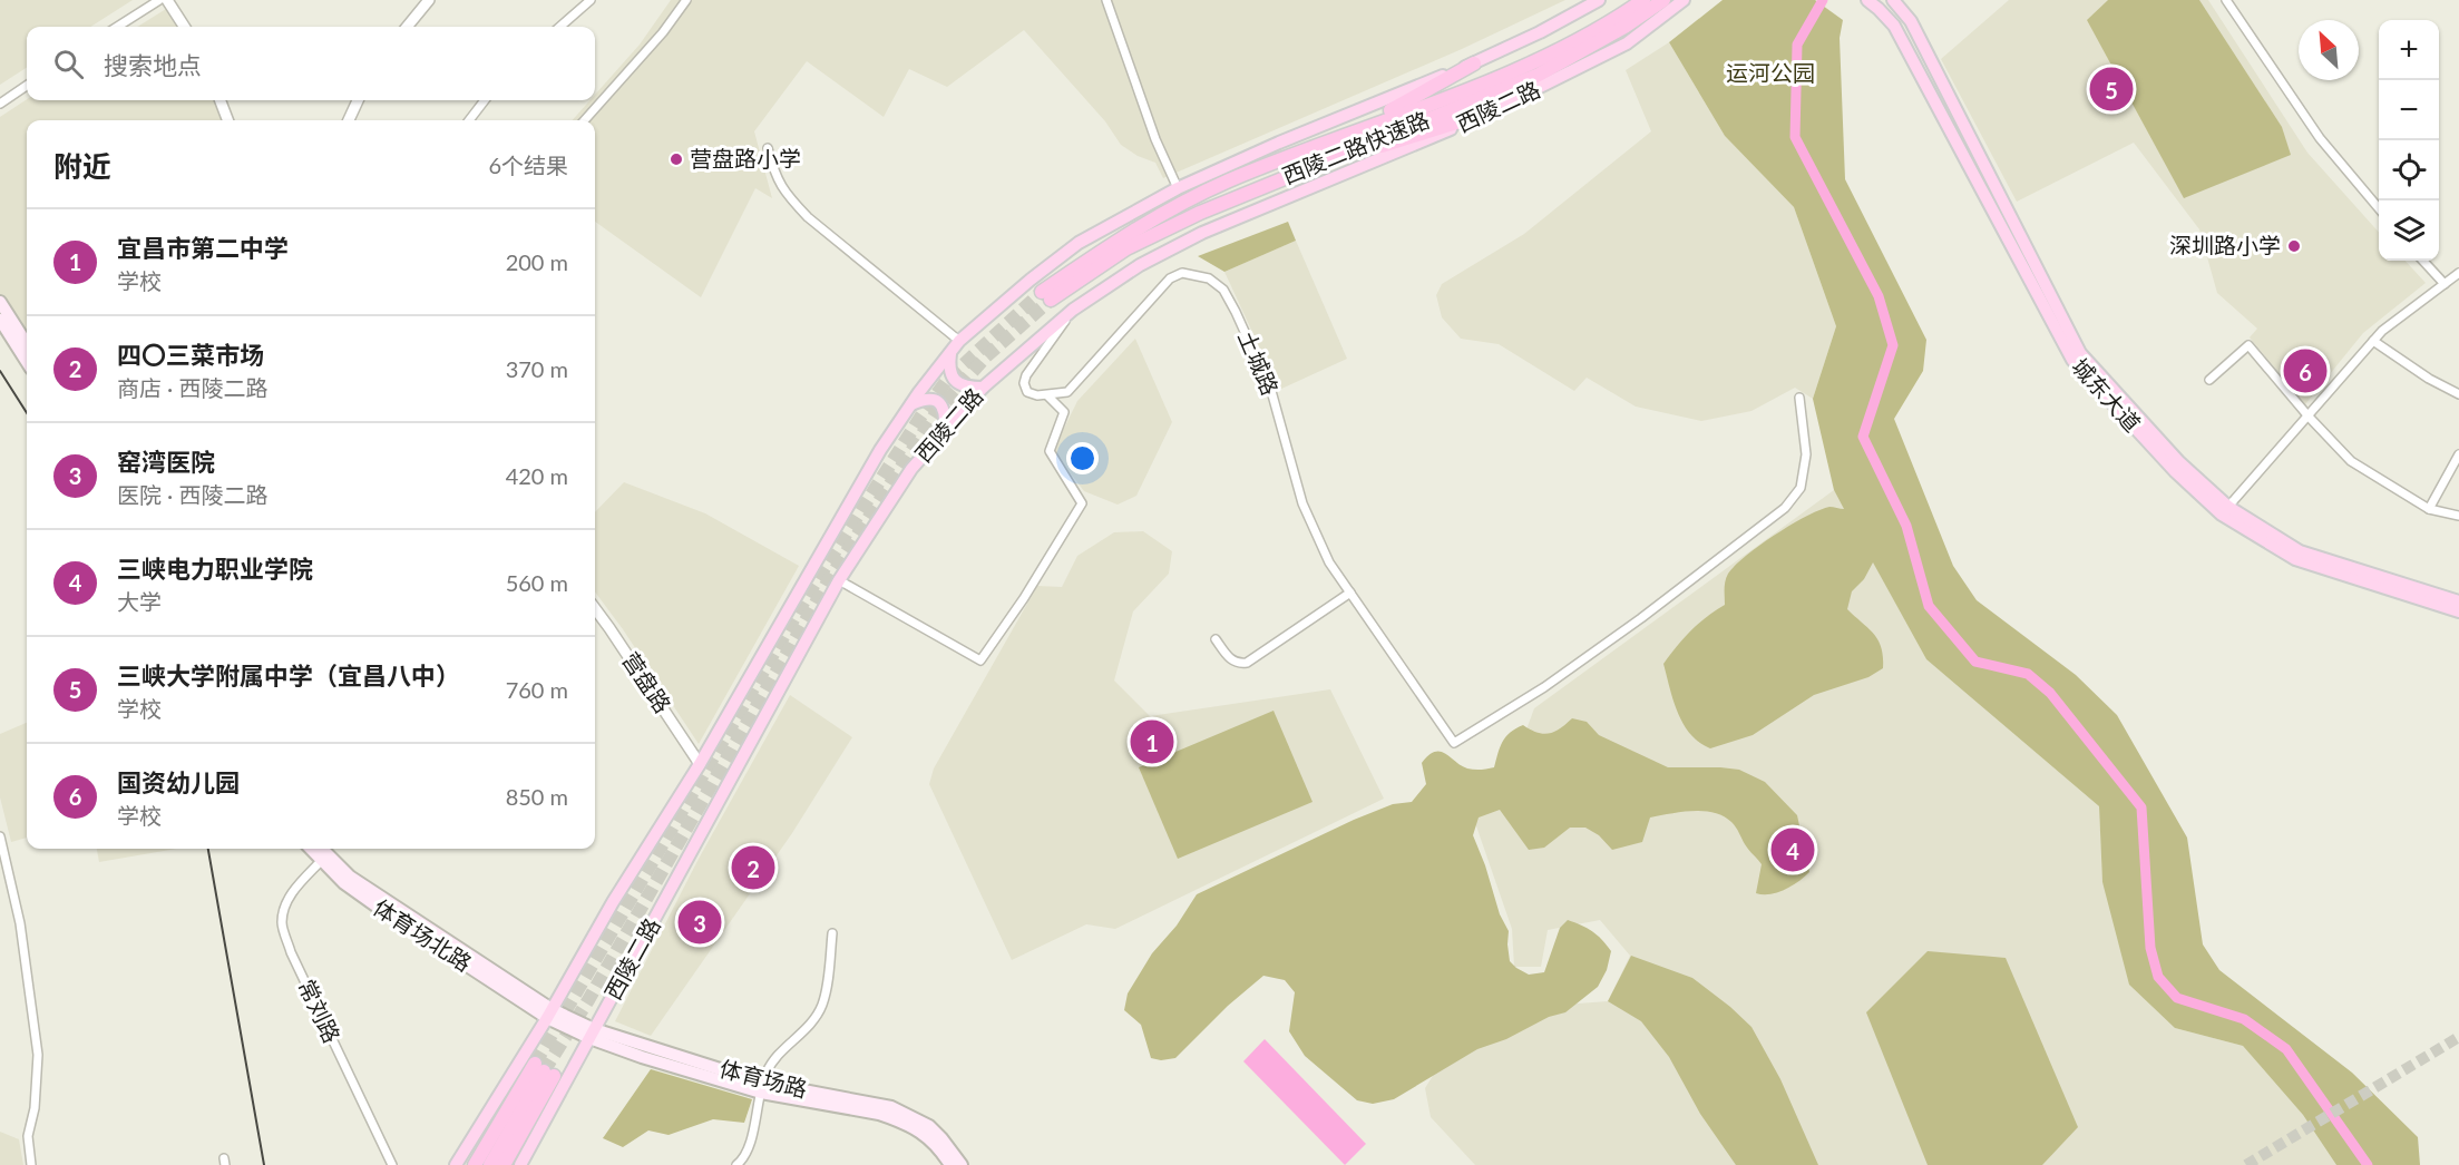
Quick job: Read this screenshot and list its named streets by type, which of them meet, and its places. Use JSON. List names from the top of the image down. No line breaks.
{"streets":{"highway":["西陵二路快速路"],"main road":["西陵二路","城东大道","体育场北路","体育场路"],"street":["土城路","营盘路","常刘路"]},"crossings":[["西陵二路","营盘路"],["西陵二路","体育场北路"],["西陵二路","体育场路"],["体育场北路","常刘路"],["体育场北路","体育场路"]],"parks":["运河公园"],"places":["营盘路小学","深圳路小学"],"north":"top left","page":{"map_buttons":["+","−"],"search":"搜索地点","pins":["5","6","1","4","2","3"],"heading":["附近","6个结果"],"list":[{"mark":"1","name":"宜昌市第二中学","note":"学校","value":"200 m"},{"mark":"2","name":"四〇三菜市场","note":"商店 · 西陵二路","value":"370 m"},{"mark":"3","name":"窑湾医院","note":"医院 · 西陵二路","value":"420 m"},{"mark":"4","name":"三峡电力职业学院","note":"大学","value":"560 m"},{"mark":"5","name":"三峡大学附属中学（宜昌八中）","note":"学校","value":"760 m"},{"mark":"6","name":"国资幼儿园","note":"学校","value":"850 m"}]}}
